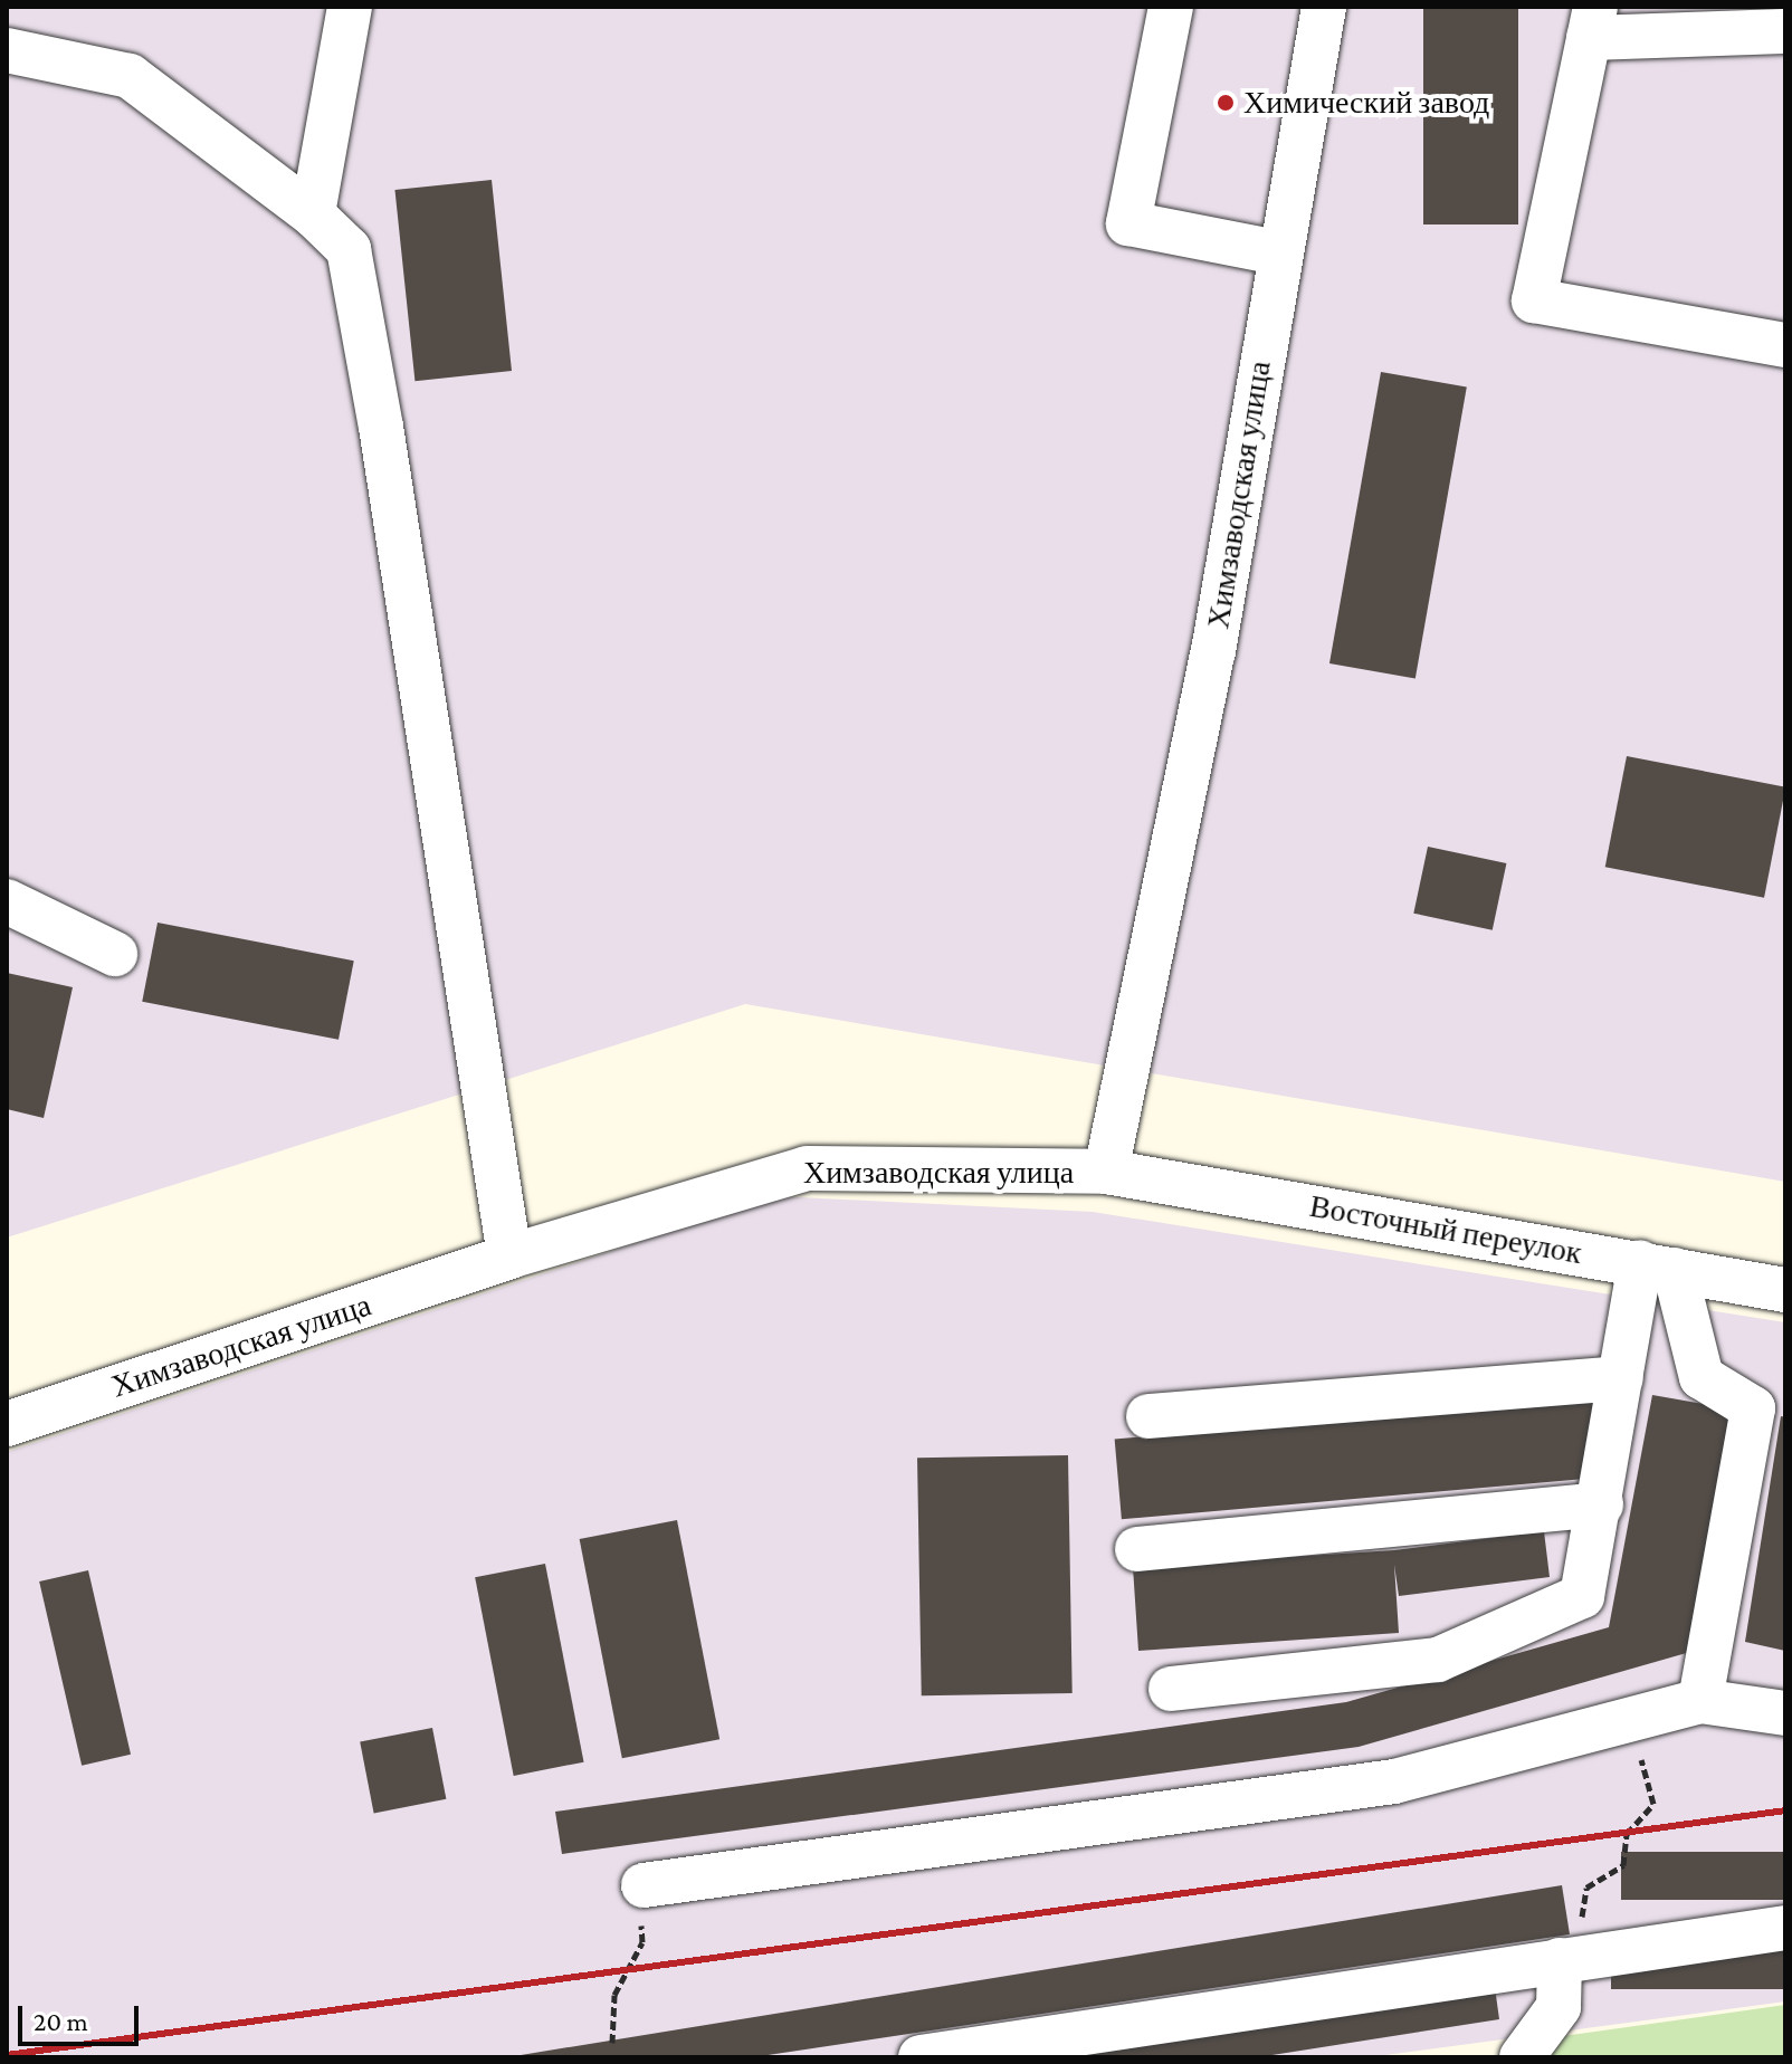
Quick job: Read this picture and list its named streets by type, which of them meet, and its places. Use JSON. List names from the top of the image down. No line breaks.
{"streets":{"street":["Химзаводская улица","Восточный переулок"]},"crossings":[["Химзаводская улица","Восточный переулок"]],"places":["Химический завод"],"scale_bar":"20 m"}
